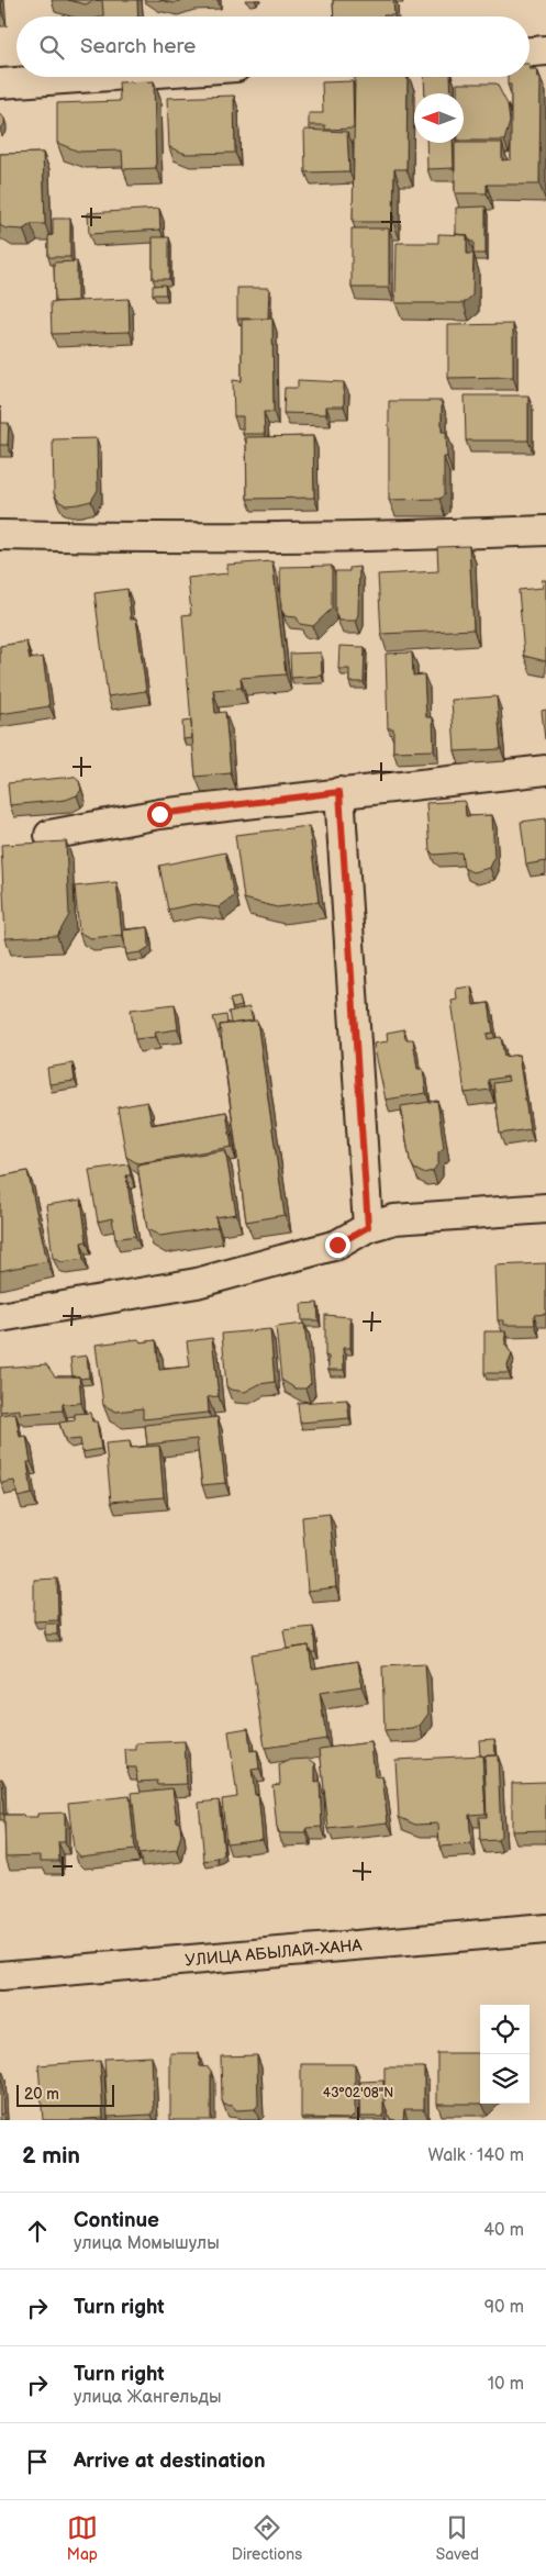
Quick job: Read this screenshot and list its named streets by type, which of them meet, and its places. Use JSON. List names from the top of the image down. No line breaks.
{"streets":{"street":["УЛИЦА АБЫЛАЙ-ХАНА"]},"scale_bar":"20 m","north":"left","page":{"search":"Search here","scale":"20 m","heading":["2 min","Walk · 140 m"],"list":[["Continue","улица Момышулы","40 m"],["Turn right","90 m"],["Turn right","улица Жангельды","10 m"],"Arrive at destination"],"nav":["Map","Directions","Saved"]},"coordinates":["43°02'08\"N"]}
